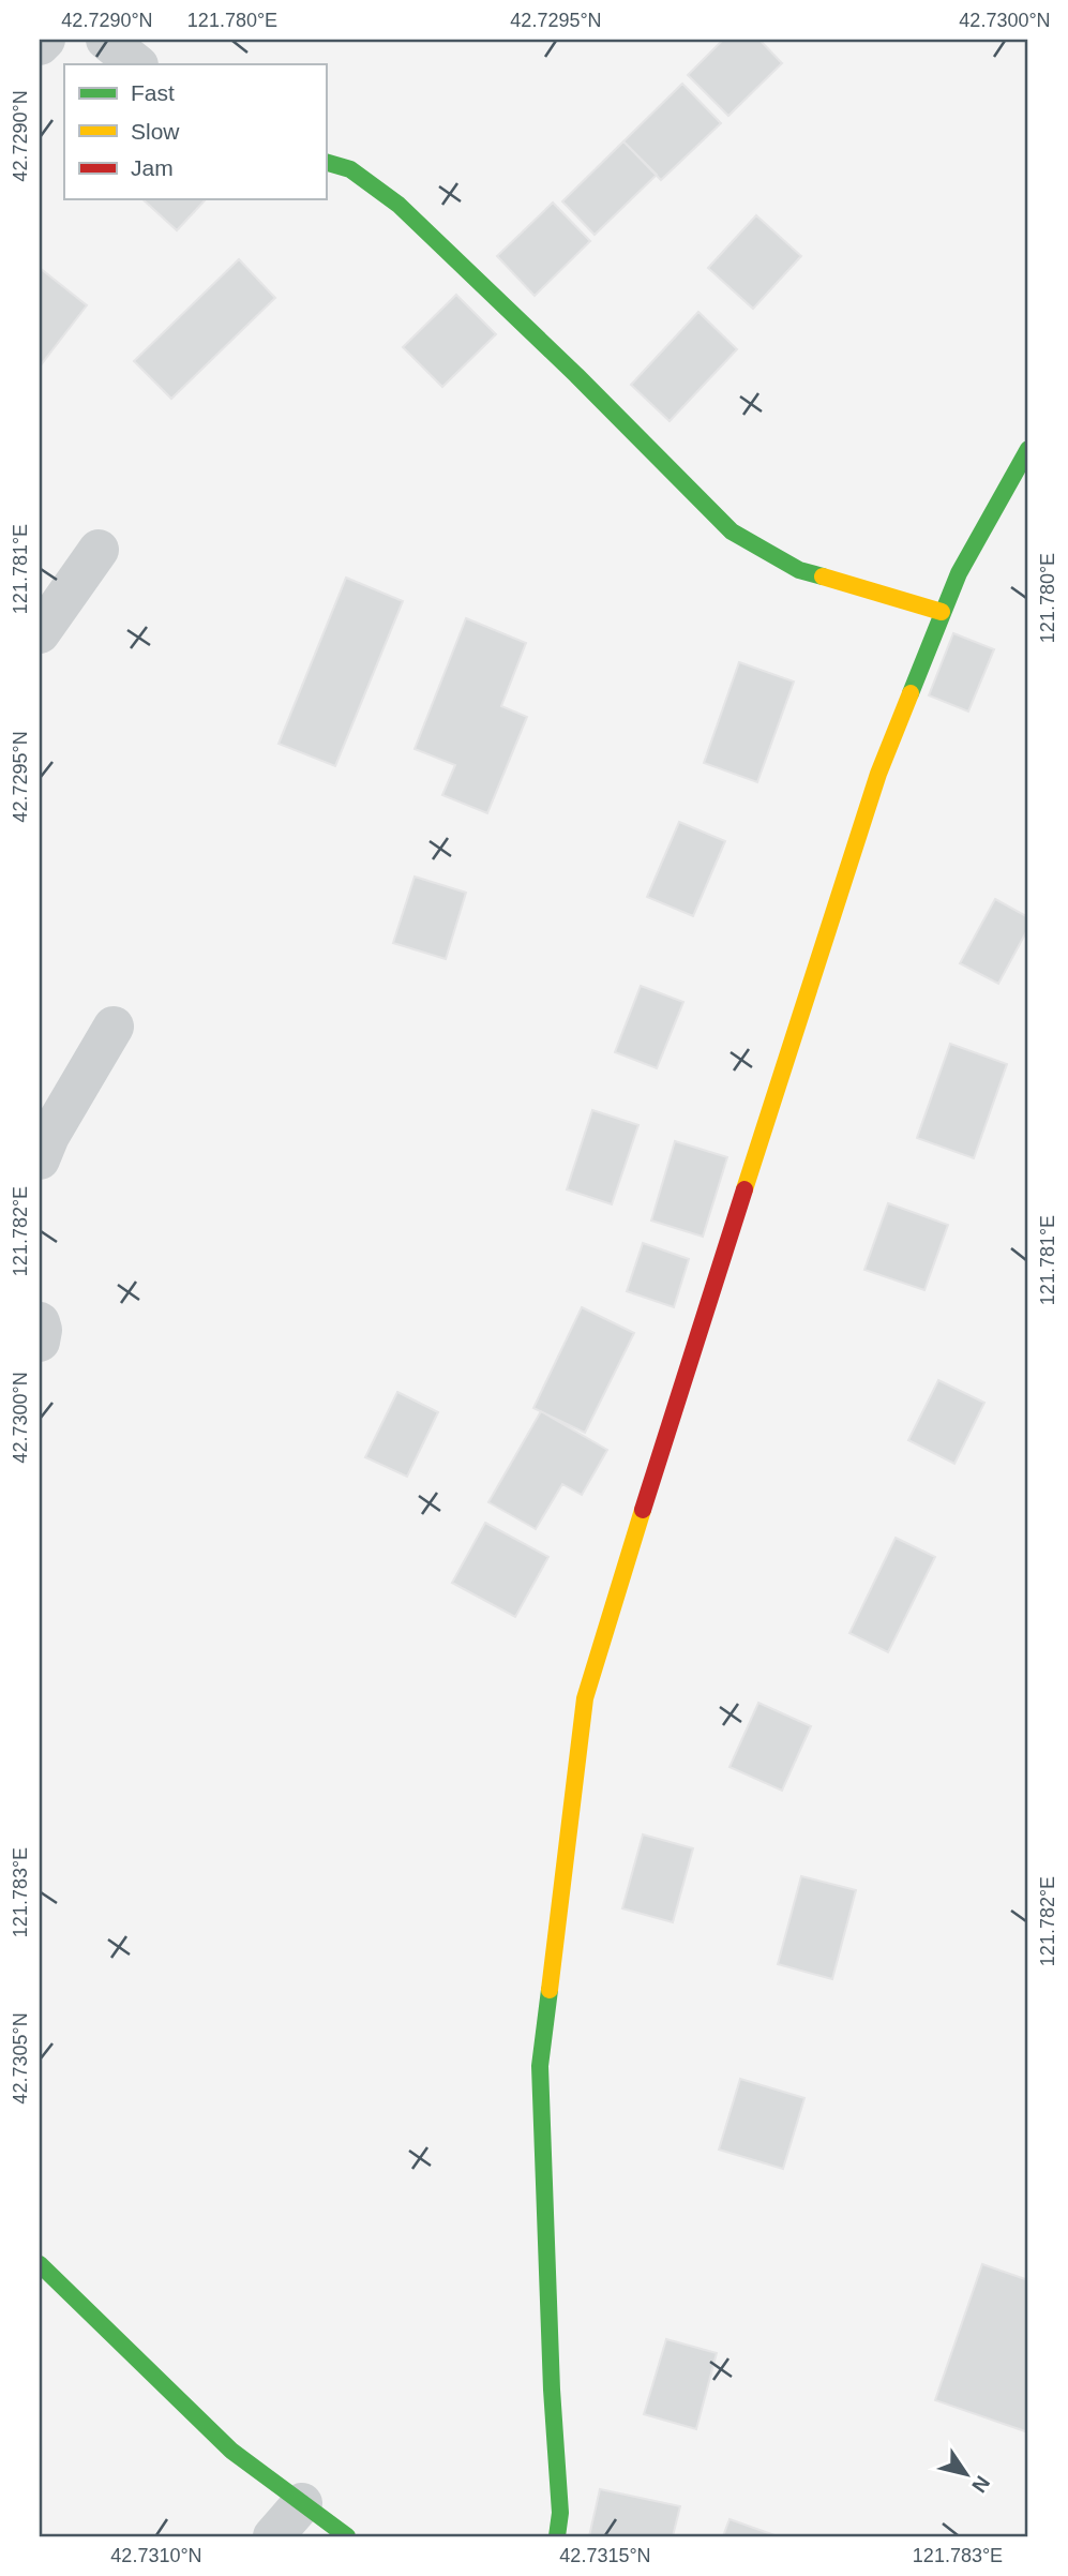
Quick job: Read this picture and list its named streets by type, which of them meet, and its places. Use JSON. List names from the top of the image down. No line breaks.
{"legend":["Fast","Slow","Jam"],"north":"bottom right","coordinates":["42.7290°N","121.780°E","42.7295°N","42.7300°N","121.781°E","121.782°E","121.783°E","42.7305°N","42.7310°N","42.7315°N"]}
